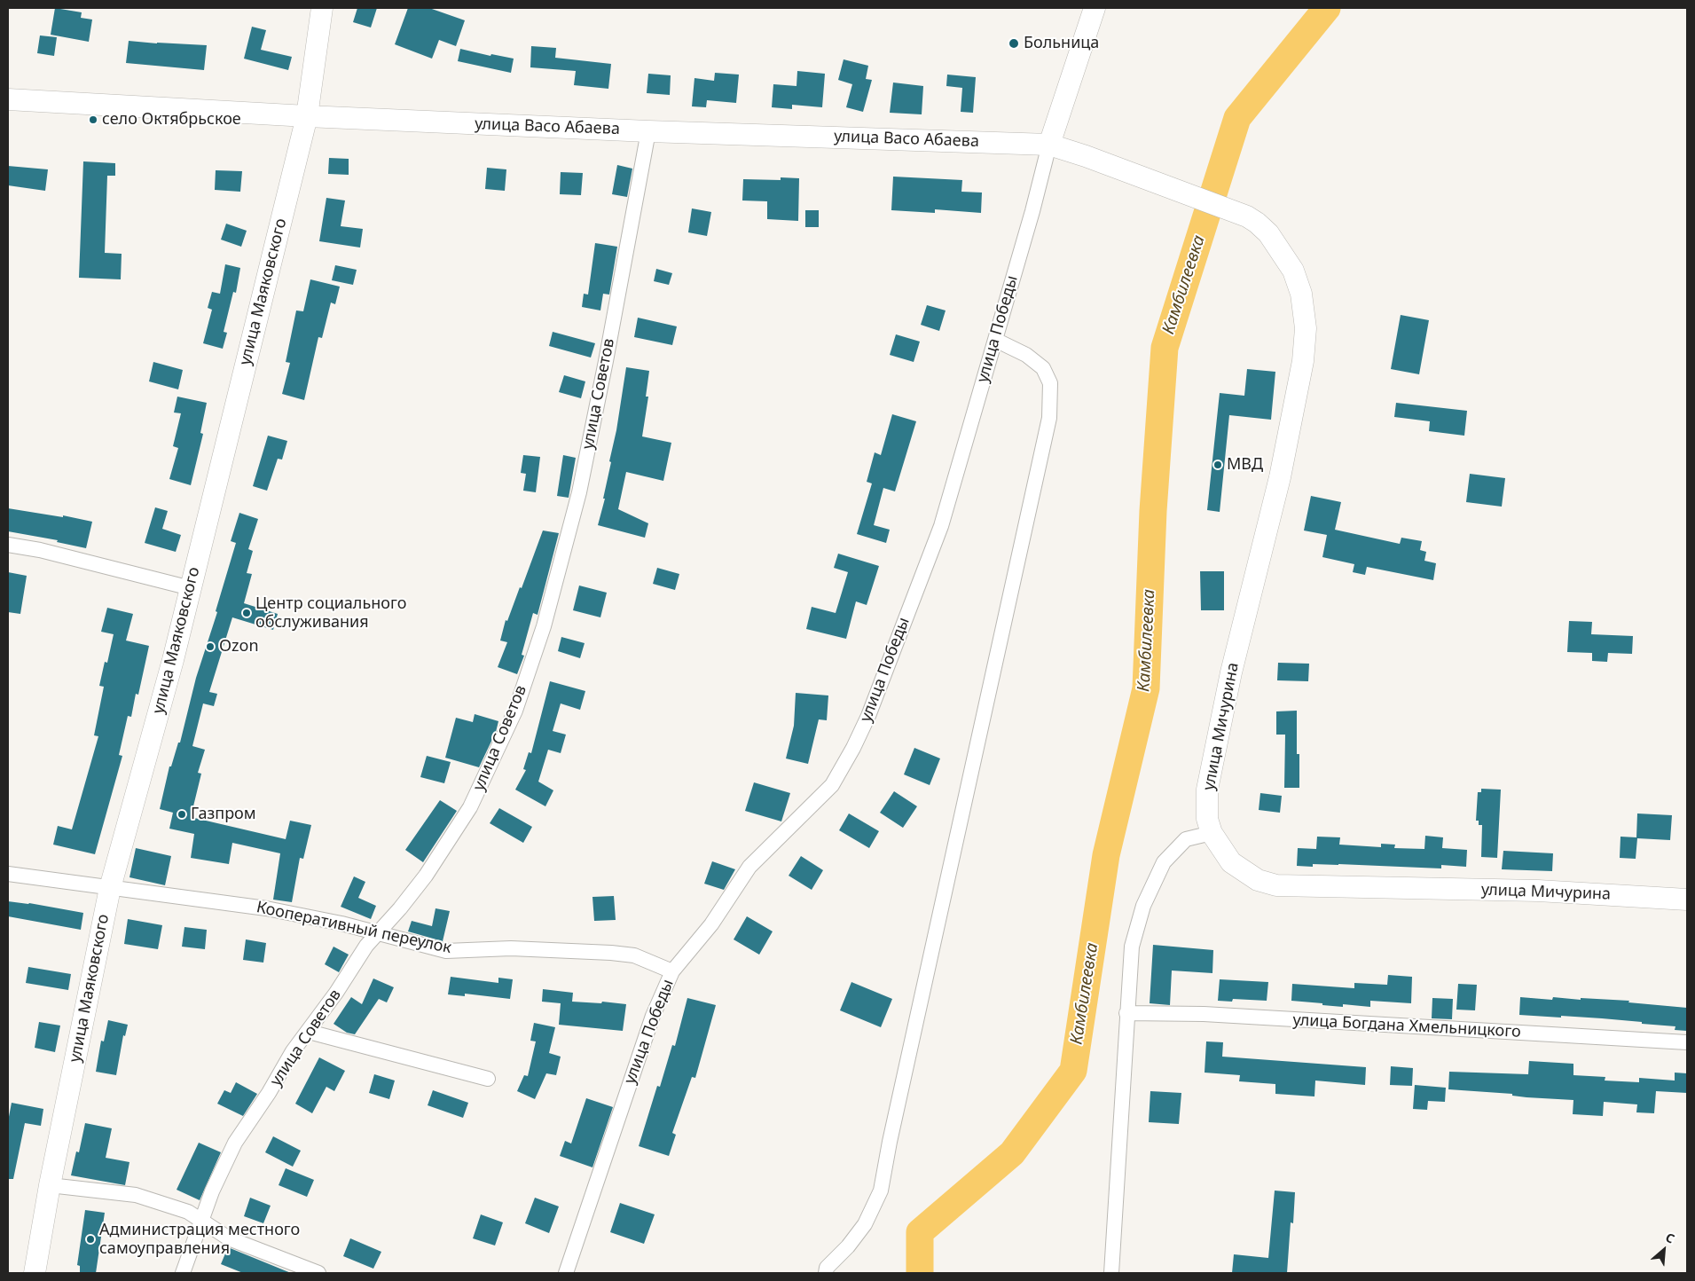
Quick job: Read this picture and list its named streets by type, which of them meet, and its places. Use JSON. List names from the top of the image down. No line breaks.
{"streets":{"street":["улица Васо Абаева","улица Маяковского","улица Победы","улица Советов","улица Мичурина","Кооперативный переулок","улица Богдана Хмельницкого"]},"crossings":[["улица Васо Абаева","улица Маяковского"],["улица Васо Абаева","улица Победы"],["улица Васо Абаева","улица Советов"],["улица Васо Абаева","улица Мичурина"],["улица Маяковского","Кооперативный переулок"],["улица Победы","Кооперативный переулок"],["улица Советов","Кооперативный переулок"]],"water":["Камбилеевка"],"places":["Больница","село Октябрьское","МВД","Центр социального обслуживания","Ozon","Газпром","Администрация местного самоуправления"],"north":"top right"}
